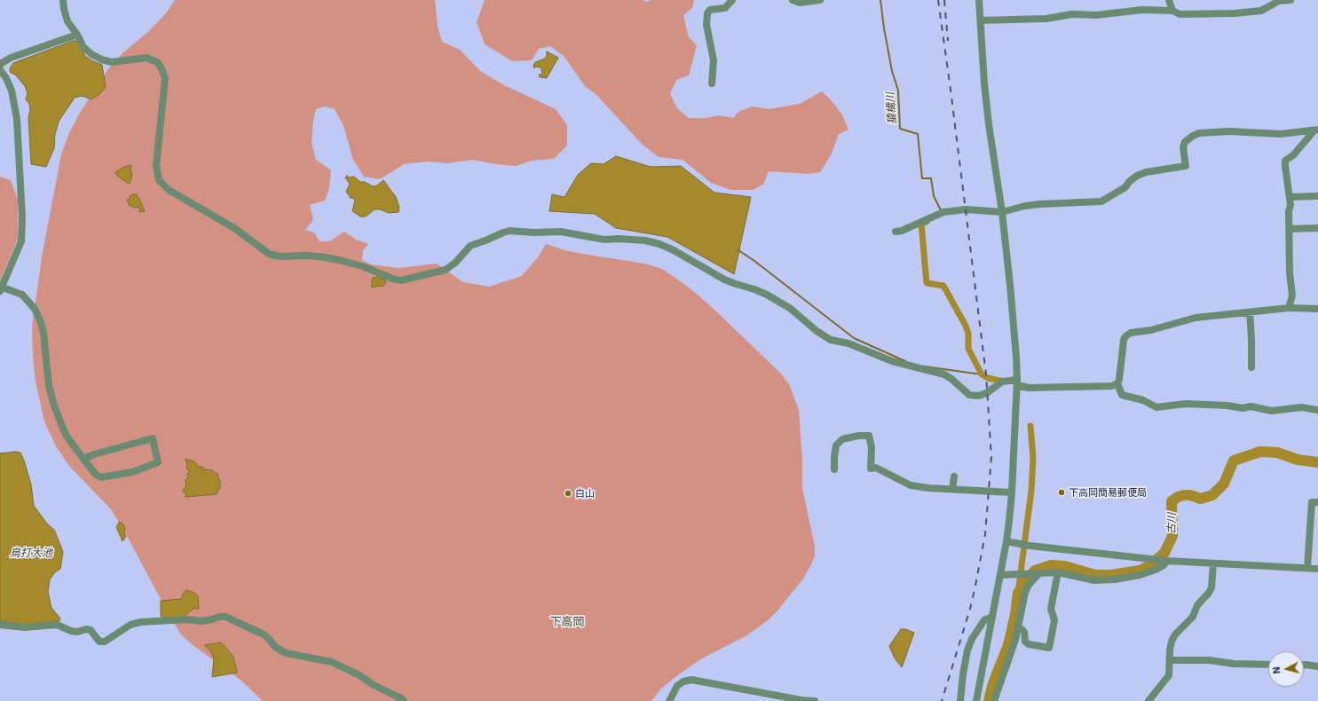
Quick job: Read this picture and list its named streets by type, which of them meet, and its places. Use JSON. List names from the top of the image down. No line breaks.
{"districts":["下高岡"],"water":["猿橋川","古川","鳥打大池"],"places":["下高岡簡易郵便局","白山"],"north":"left"}
